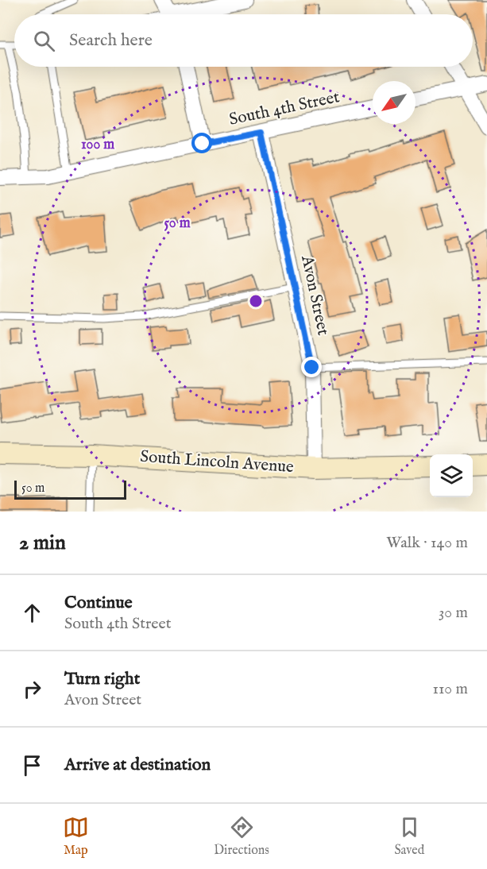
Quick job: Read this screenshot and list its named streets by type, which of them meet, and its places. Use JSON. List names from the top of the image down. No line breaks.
{"streets":{"street":["South 4th Street","Avon Street","South Lincoln Avenue"]},"crossings":[["South 4th Street","Avon Street"],["Avon Street","South Lincoln Avenue"]],"scale_bar":"50 m","north":"bottom left","page":{"search":"Search here","scale":"50 m","heading":["2 min","Walk · 140 m"],"list":[["Continue","South 4th Street","30 m"],["Turn right","Avon Street","110 m"],"Arrive at destination"],"nav":["Map","Directions","Saved"]},"rings":["100 m","50 m"]}
